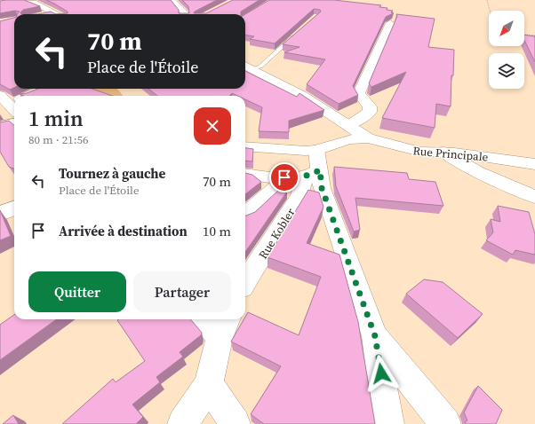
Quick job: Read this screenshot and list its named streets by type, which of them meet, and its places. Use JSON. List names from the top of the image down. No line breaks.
{"streets":{"street":["Rue Principale","Rue Kobler"]},"crossings":[["Rue Principale","Rue Kobler"]],"north":"bottom left","page":{"turn":["70 m","Place de l'Étoile"],"heading":["1 min","80 m · 21:56"],"list":[{"name":"Tournez à gauche","note":"Place de l'Étoile","value":"70 m"},{"name":"Arrivée à destination","value":"10 m"}],"buttons":["Quitter","Partager"]}}
